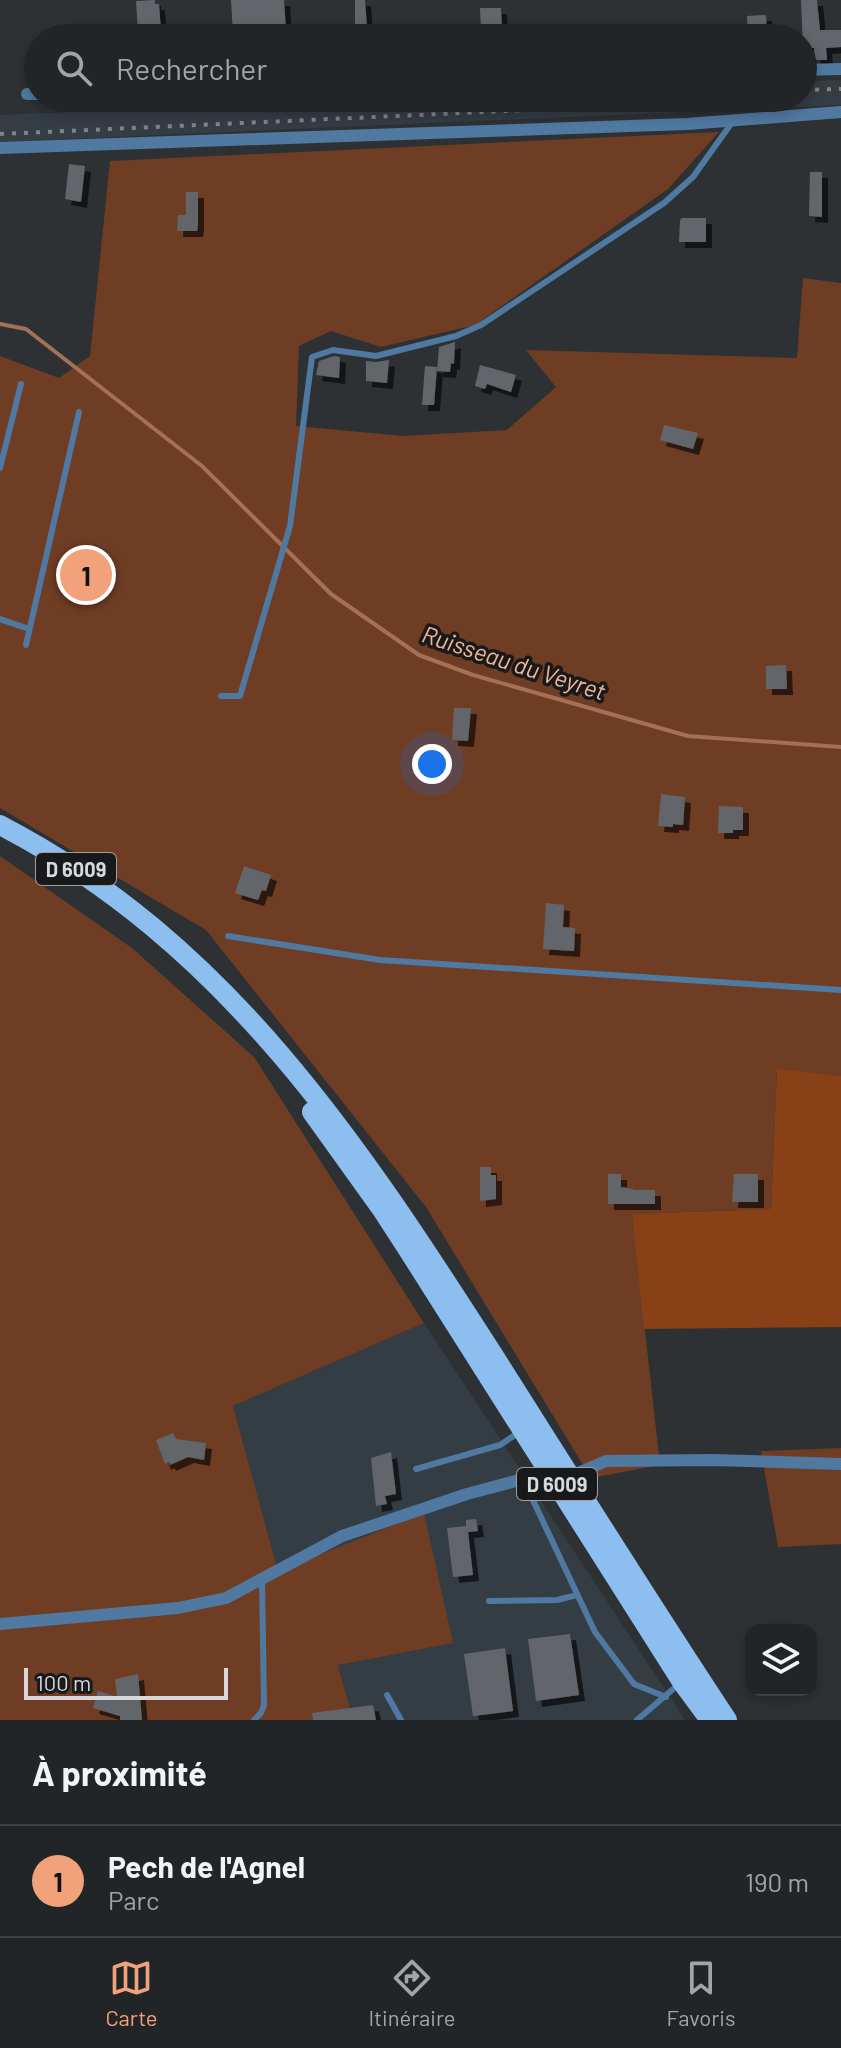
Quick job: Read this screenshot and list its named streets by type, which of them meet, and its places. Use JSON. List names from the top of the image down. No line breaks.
{"streets":{"main road":["D 6009"]},"water":["Ruisseau du Veyret"],"scale_bar":"100 m","page":{"search":"Rechercher","pins":"1","scale":"100 m","heading":"À proximité","list":[{"mark":"1","name":"Pech de l'Agnel","note":"Parc","value":"190 m"}],"nav":["Carte","Itinéraire","Favoris"]}}
